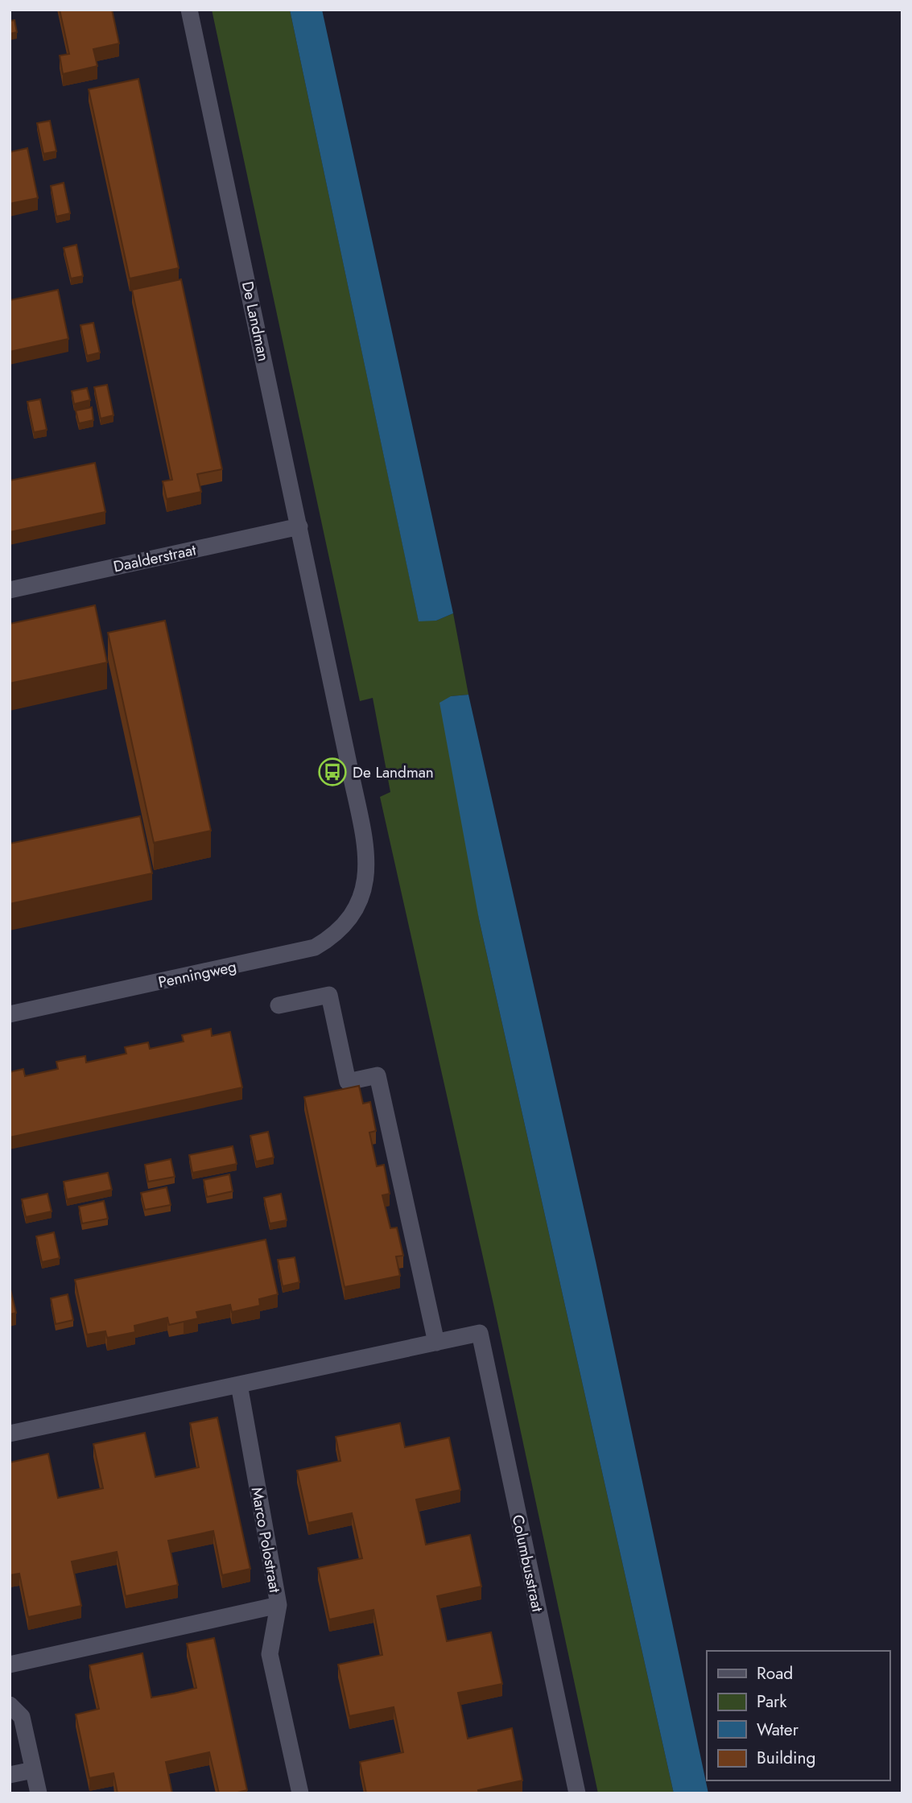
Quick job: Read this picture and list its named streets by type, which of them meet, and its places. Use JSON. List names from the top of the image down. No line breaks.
{"streets":{"street":["De Landman","Daalderstraat","Penningweg","Marco Polostraat","Columbusstraat"]},"crossings":[["De Landman","Daalderstraat"],["De Landman","Penningweg"]],"places":{"bus stop":["De Landman"]},"legend":["Road","Park","Water","Building"]}
